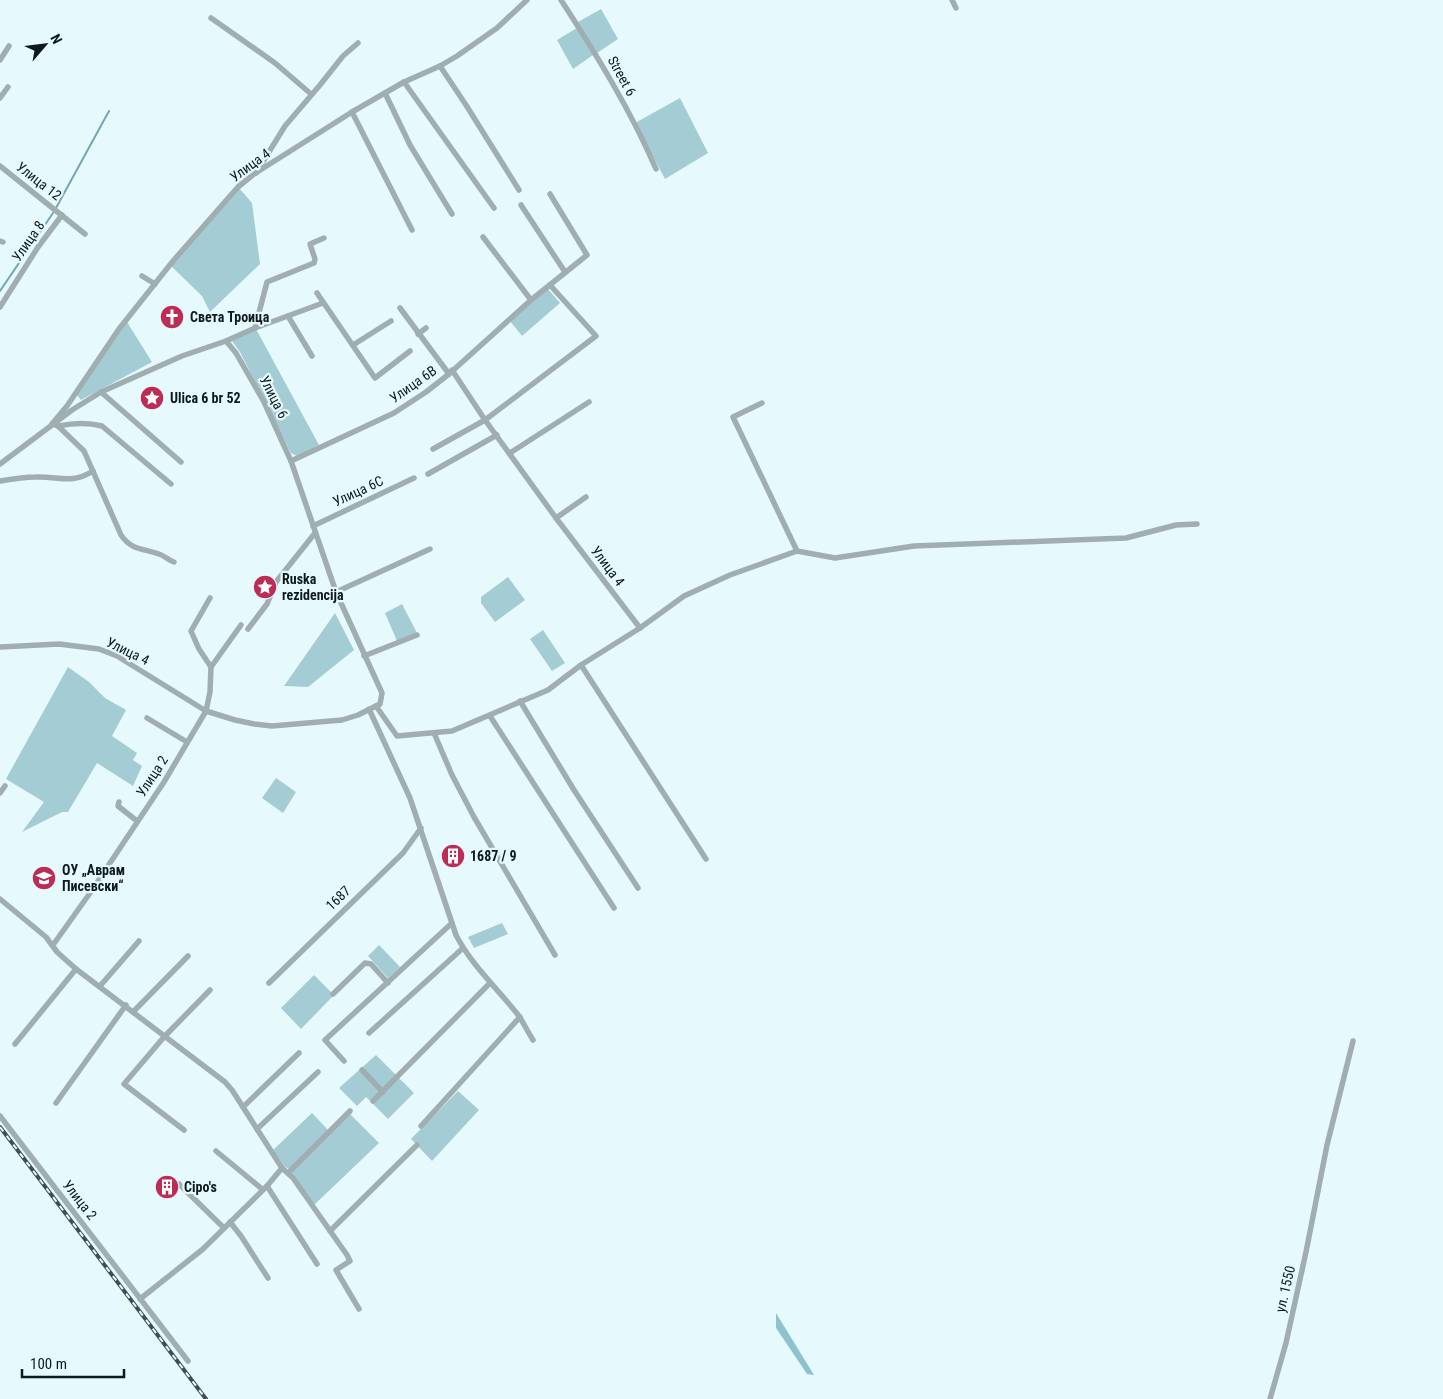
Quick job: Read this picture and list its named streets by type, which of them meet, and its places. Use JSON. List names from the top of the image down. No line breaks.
{"streets":{"street":["Street 6","Улица 4","Улица 12","Улица 8","Улица 6B","Улица 6","Улица 6C","Улица 2","1687","ул. 1550"]},"crossings":[["Улица 4","Улица 6B"],["Улица 4","Улица 6"],["Улица 4","Улица 2"],["Улица 12","Улица 8"],["Улица 6B","Улица 6"],["Улица 6","Улица 6C"]],"places":{"church":["Света Троица"],"place":["Ulica 6 br 52","Ruska rezidencija"],"building":["1687 / 9","Cipo's"],"school or university":["ОУ „Аврам Писевски“"]},"scale_bar":"100 m","north":"top right"}
